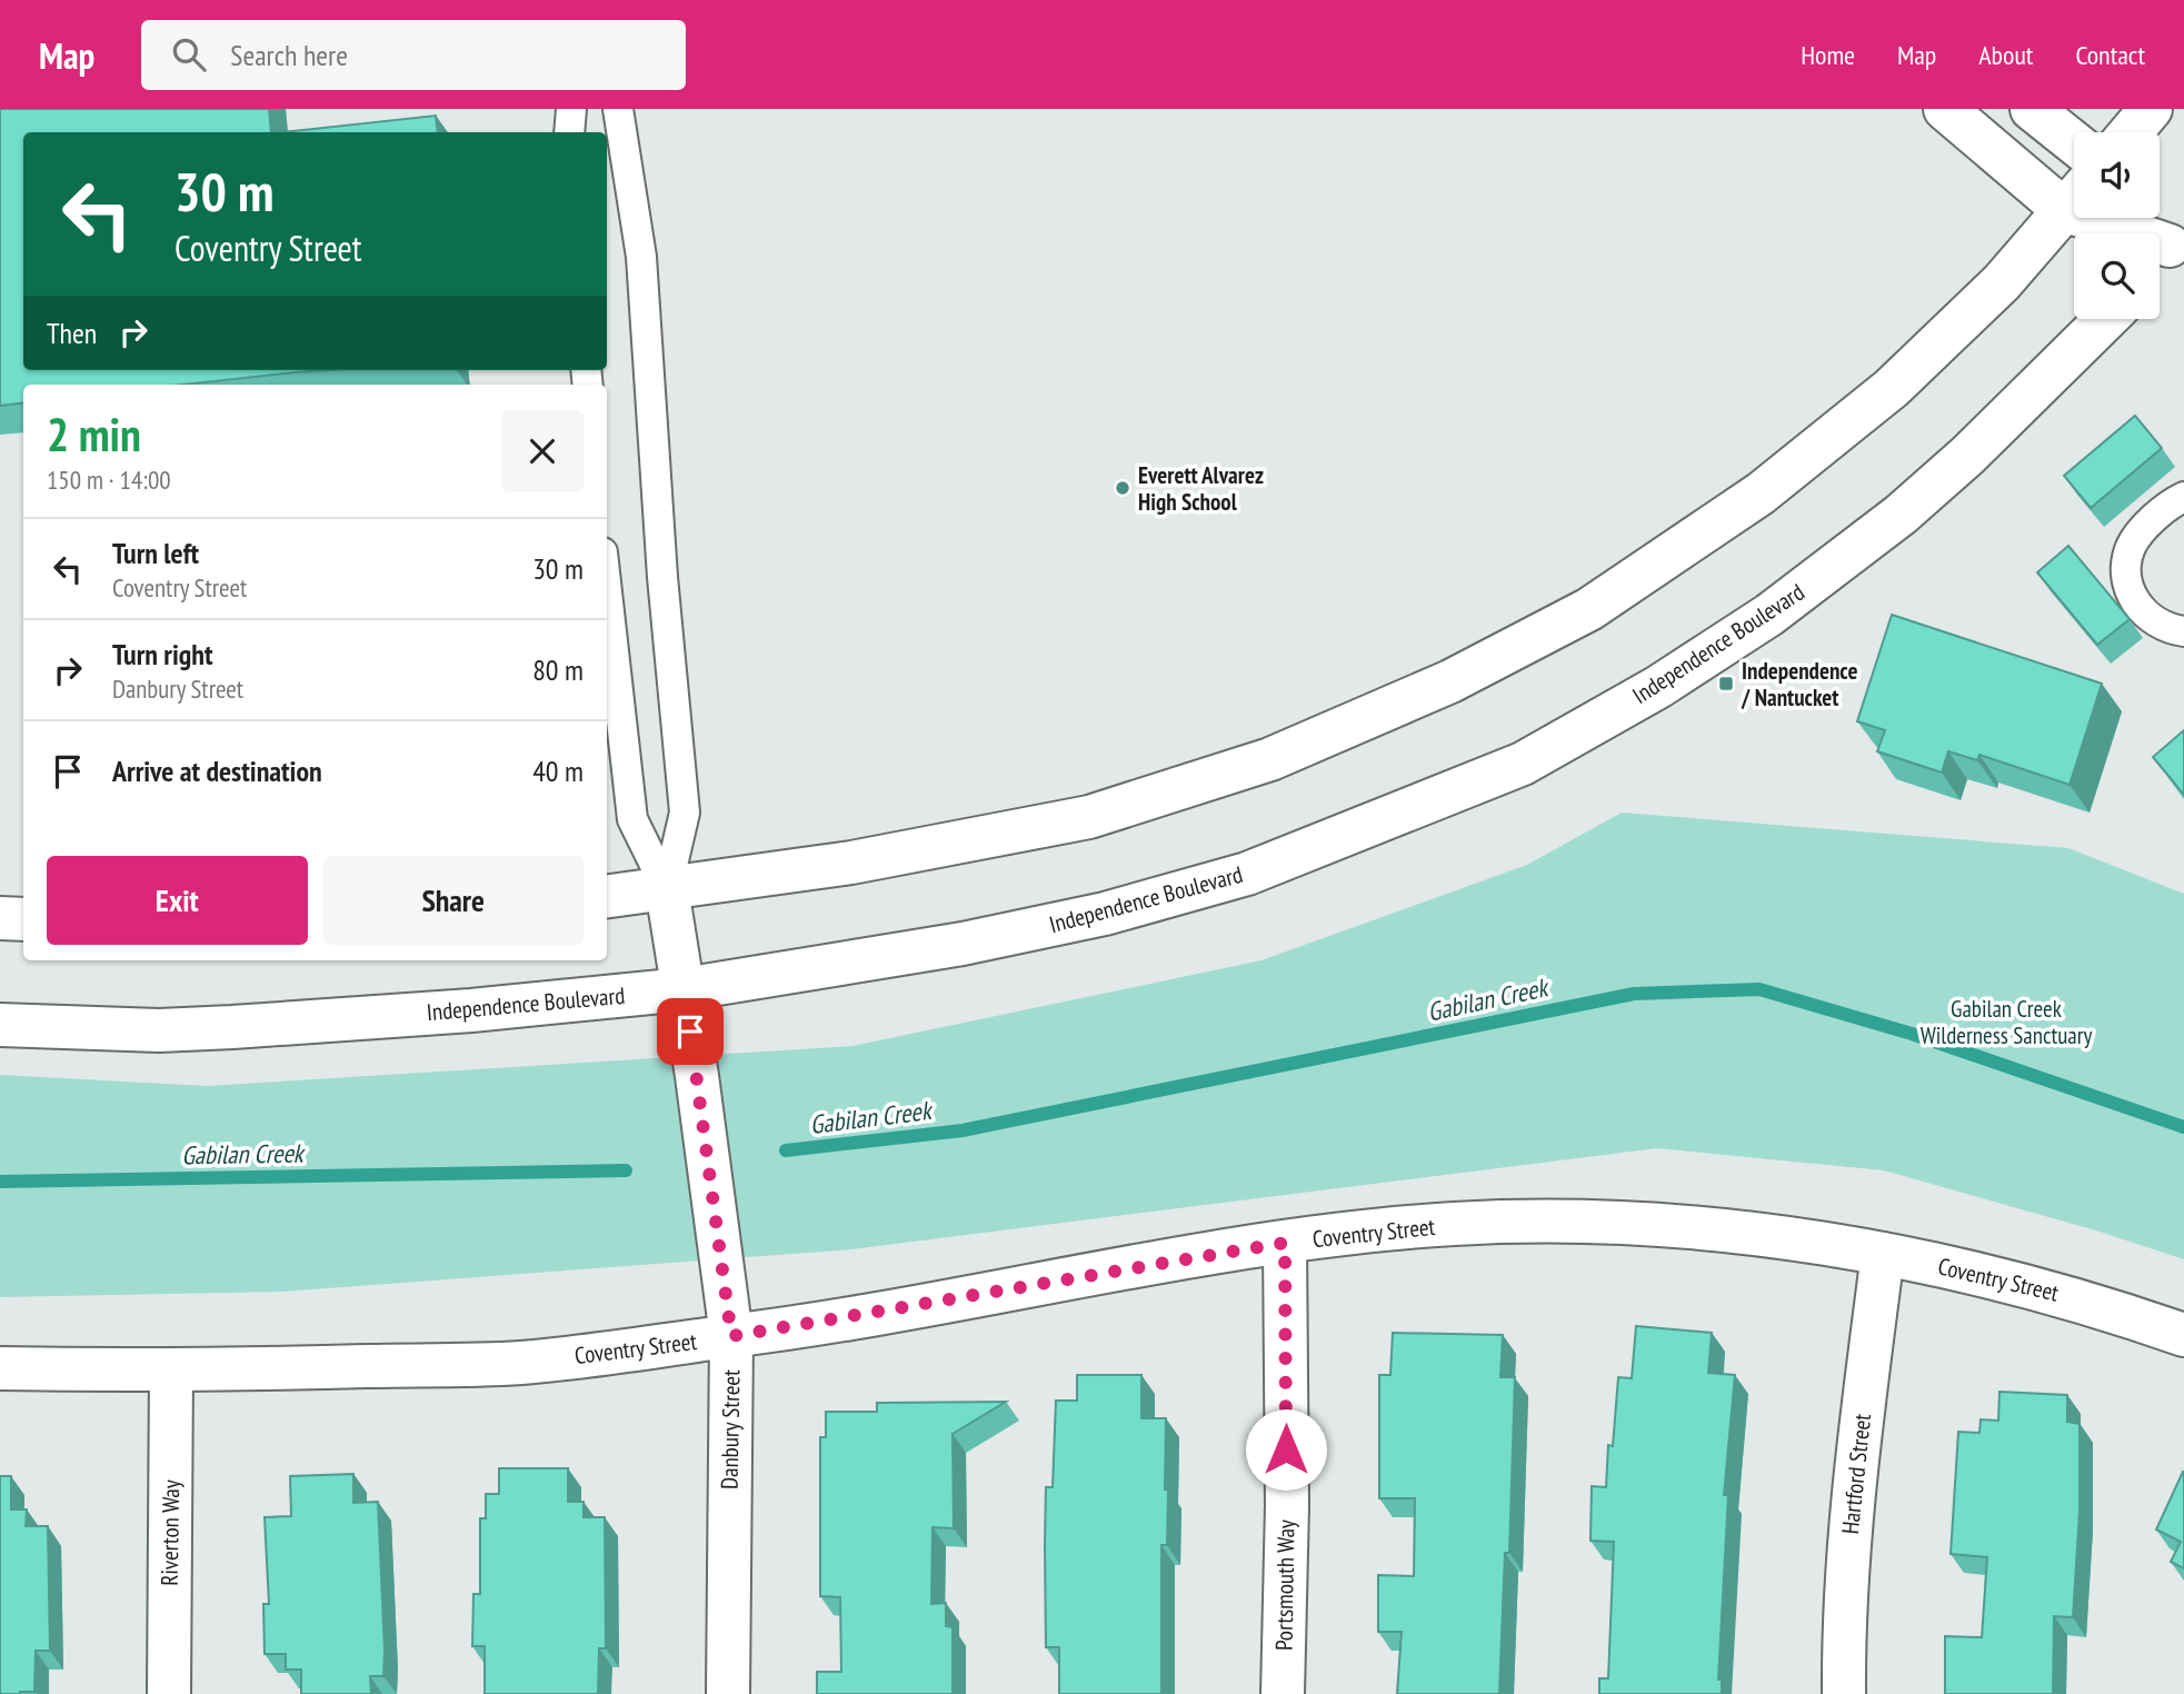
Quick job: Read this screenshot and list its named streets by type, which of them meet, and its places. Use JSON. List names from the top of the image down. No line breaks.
{"streets":{"street":["Independence Boulevard","Coventry Street","Danbury Street","Hartford Street","Riverton Way","Portsmouth Way"]},"crossings":[["Independence Boulevard","Danbury Street"],["Coventry Street","Danbury Street"],["Coventry Street","Hartford Street"],["Coventry Street","Riverton Way"],["Coventry Street","Portsmouth Way"]],"water":["Gabilan Creek"],"parks":["Gabilan Creek Wilderness Sanctuary"],"places":{"other":["Everett Alvarez High School"],"transit":["Independence / Nantucket"]},"page":{"header":"Map","search":"Search here","nav":["Home","Map","About","Contact"],"turn":["30 m","Coventry Street"],"then":"Then","heading":["2 min","150 m · 14:00"],"list":[{"name":"Turn left","note":"Coventry Street","value":"30 m"},{"name":"Turn right","note":"Danbury Street","value":"80 m"},{"name":"Arrive at destination","value":"40 m"}],"buttons":["Exit","Share"]}}
